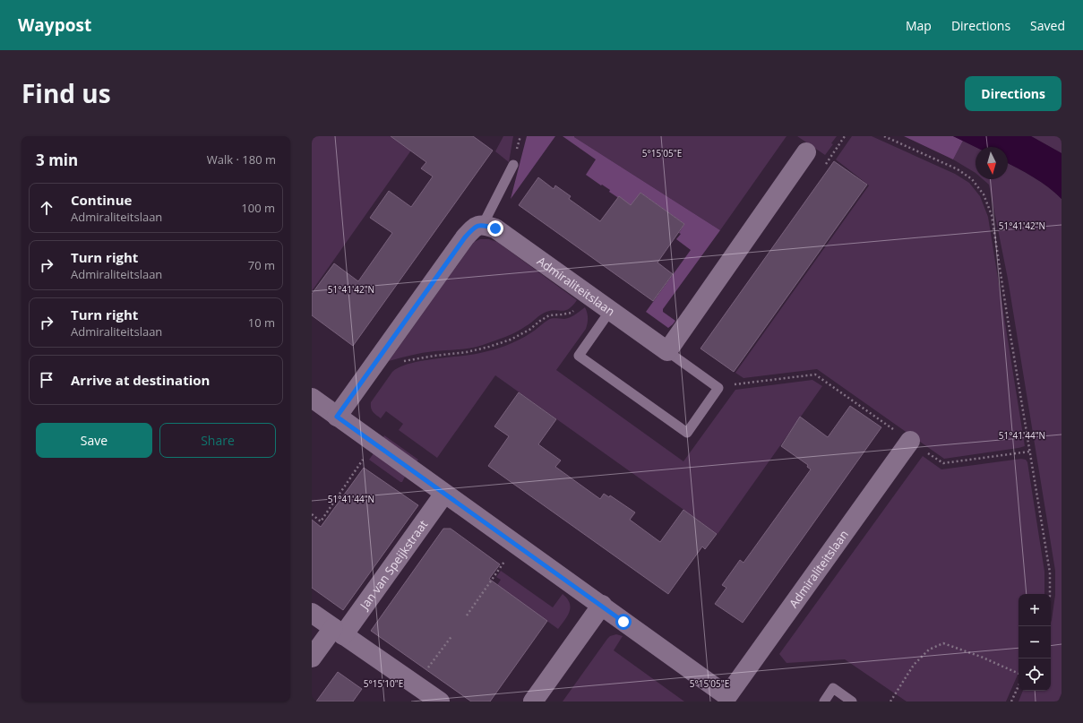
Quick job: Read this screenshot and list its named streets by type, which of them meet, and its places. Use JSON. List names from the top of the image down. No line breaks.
{"streets":{"street":["Admiraliteitslaan","Jan van Speijkstraat"]},"crossings":[["Admiraliteitslaan","Jan van Speijkstraat"]],"north":"bottom","page":{"header":"Waypost","nav":["Map","Directions","Saved"],"title":"Find us","buttons":["Directions",["Save","Share"]],"heading":["3 min","Walk · 180 m"],"list":[["Continue","Admiraliteitslaan","100 m"],["Turn right","Admiraliteitslaan","70 m"],["Turn right","Admiraliteitslaan","10 m"],"Arrive at destination"],"map_buttons":["+","−"]},"coordinates":["5°15'05\"E","51°41'42\"N","51°41'44\"N","5°15'10\"E"]}
